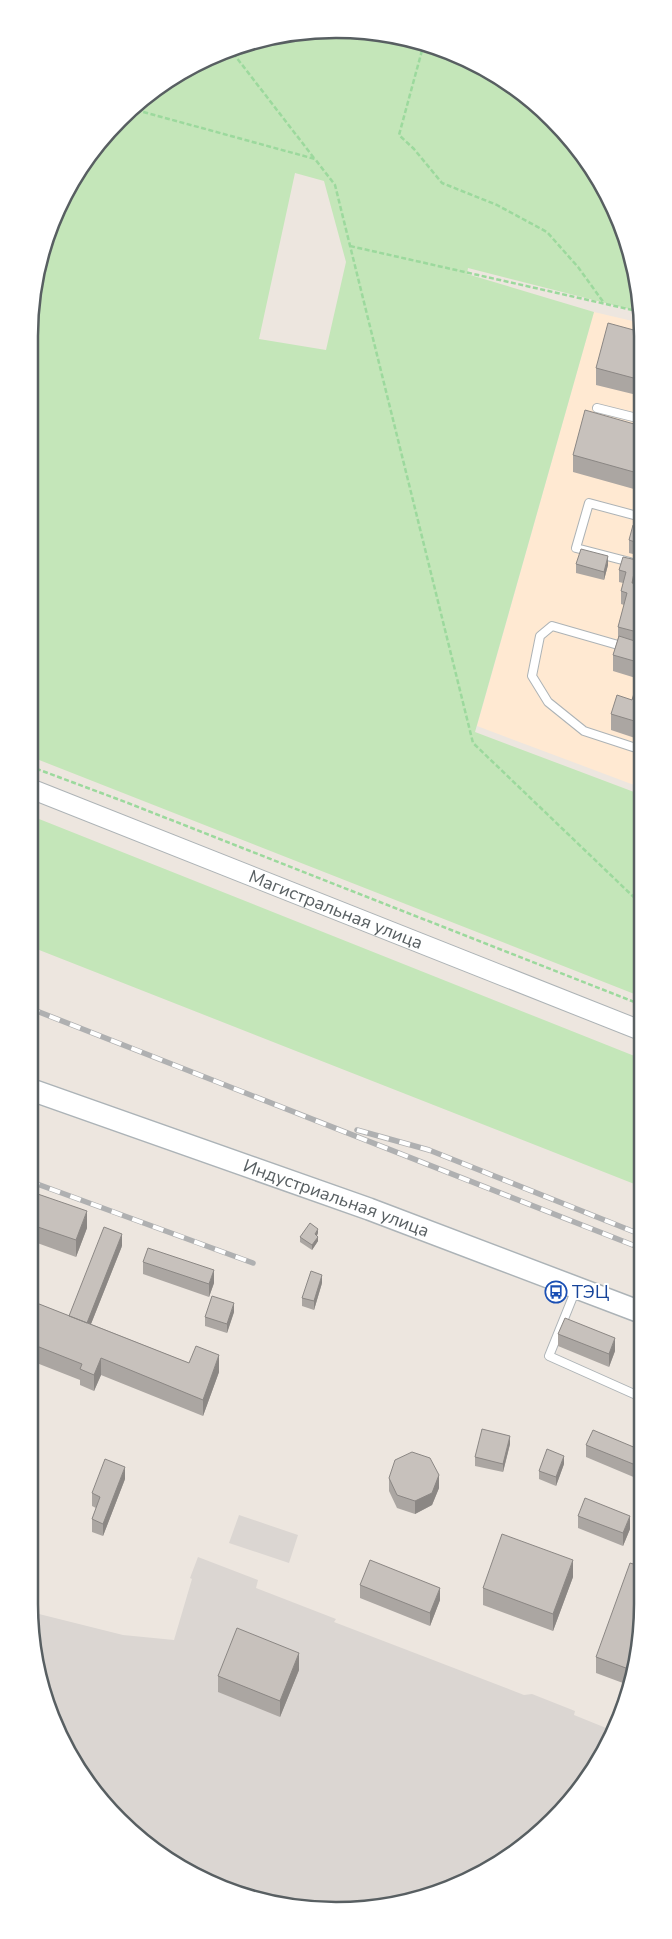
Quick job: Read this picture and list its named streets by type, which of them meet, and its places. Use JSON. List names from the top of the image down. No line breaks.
{"streets":{"main road":["Индустриальная улица"],"street":["Магистральная улица"]},"places":{"bus stop":["ТЭЦ"]}}
